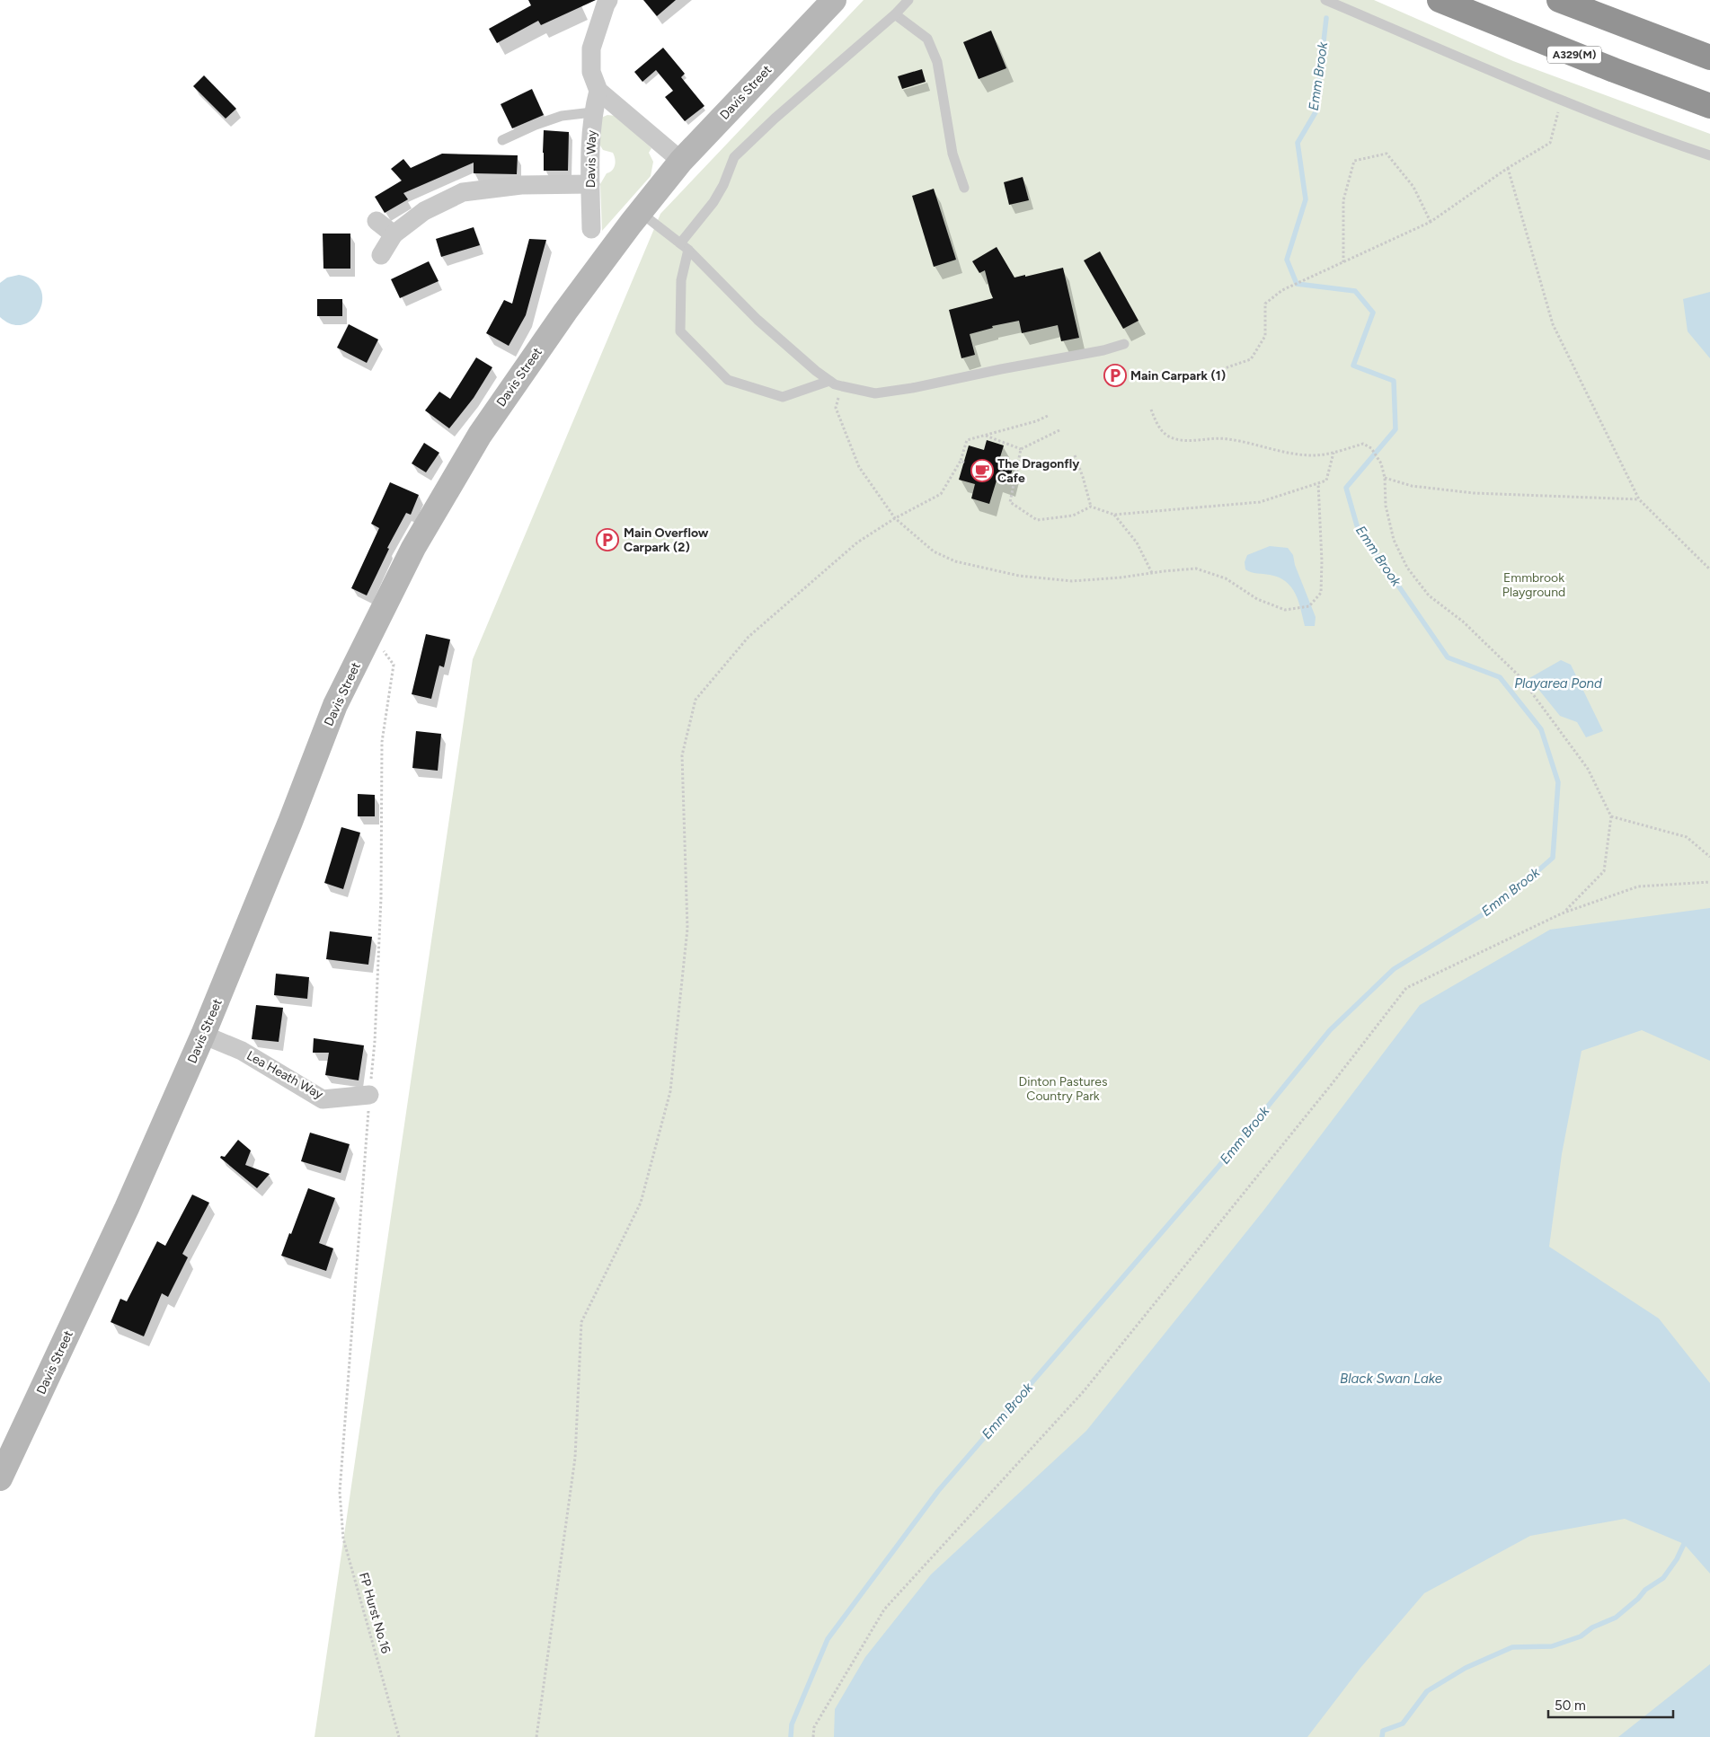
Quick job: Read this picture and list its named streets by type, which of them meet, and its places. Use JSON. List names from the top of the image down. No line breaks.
{"streets":{"highway":["A329(M)"],"main road":["Davis Street"],"street":["Davis Way","Lea Heath Way"],"path":["FP Hurst No.16"]},"crossings":[["Davis Street","Lea Heath Way"],["Davis Street","FP Hurst No.16"],["Lea Heath Way","FP Hurst No.16"]],"water":["Emm Brook","Playarea Pond","Black Swan Lake"],"parks":["Emmbrook Playground","Dinton Pastures Country Park"],"places":{"parking":["Main Carpark (1)","Main Overflow Carpark (2)"],"cafe":["The Dragonfly Cafe"]},"scale_bar":"50 m"}
